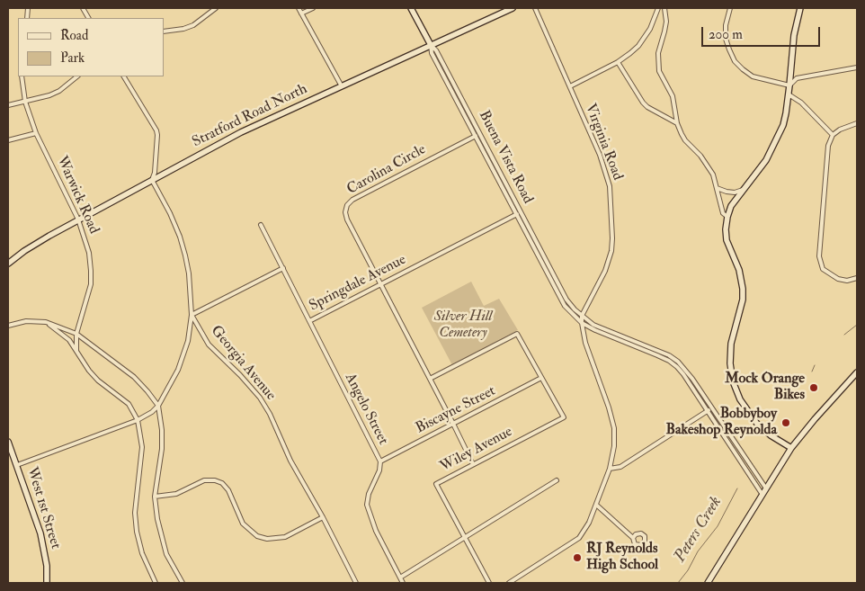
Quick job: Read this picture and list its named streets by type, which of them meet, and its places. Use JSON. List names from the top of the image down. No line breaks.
{"streets":{"main road":["Stratford Road North","Buena Vista Road","West 1st Street"],"street":["Virginia Road","Carolina Circle","Warwick Road","Springdale Avenue","Georgia Avenue","Angelo Street","Biscayne Street","Wiley Avenue"]},"crossings":[["Stratford Road North","Buena Vista Road"],["Stratford Road North","Warwick Road"],["Stratford Road North","Georgia Avenue"],["Virginia Road","Buena Vista Road"],["Buena Vista Road","Carolina Circle"],["Buena Vista Road","Springdale Avenue"],["Carolina Circle","Springdale Avenue"],["Carolina Circle","Biscayne Street"],["Carolina Circle","Wiley Avenue"],["Springdale Avenue","Angelo Street"],["Angelo Street","Biscayne Street"],["Biscayne Street","Wiley Avenue"]],"water":["Peters Creek"],"parks":["Silver Hill Cemetery"],"places":["Mock Orange Bikes","Bobbyboy Bakeshop Reynolda","RJ Reynolds High School"],"legend":["Road","Park"],"scale_bar":"200 m"}
